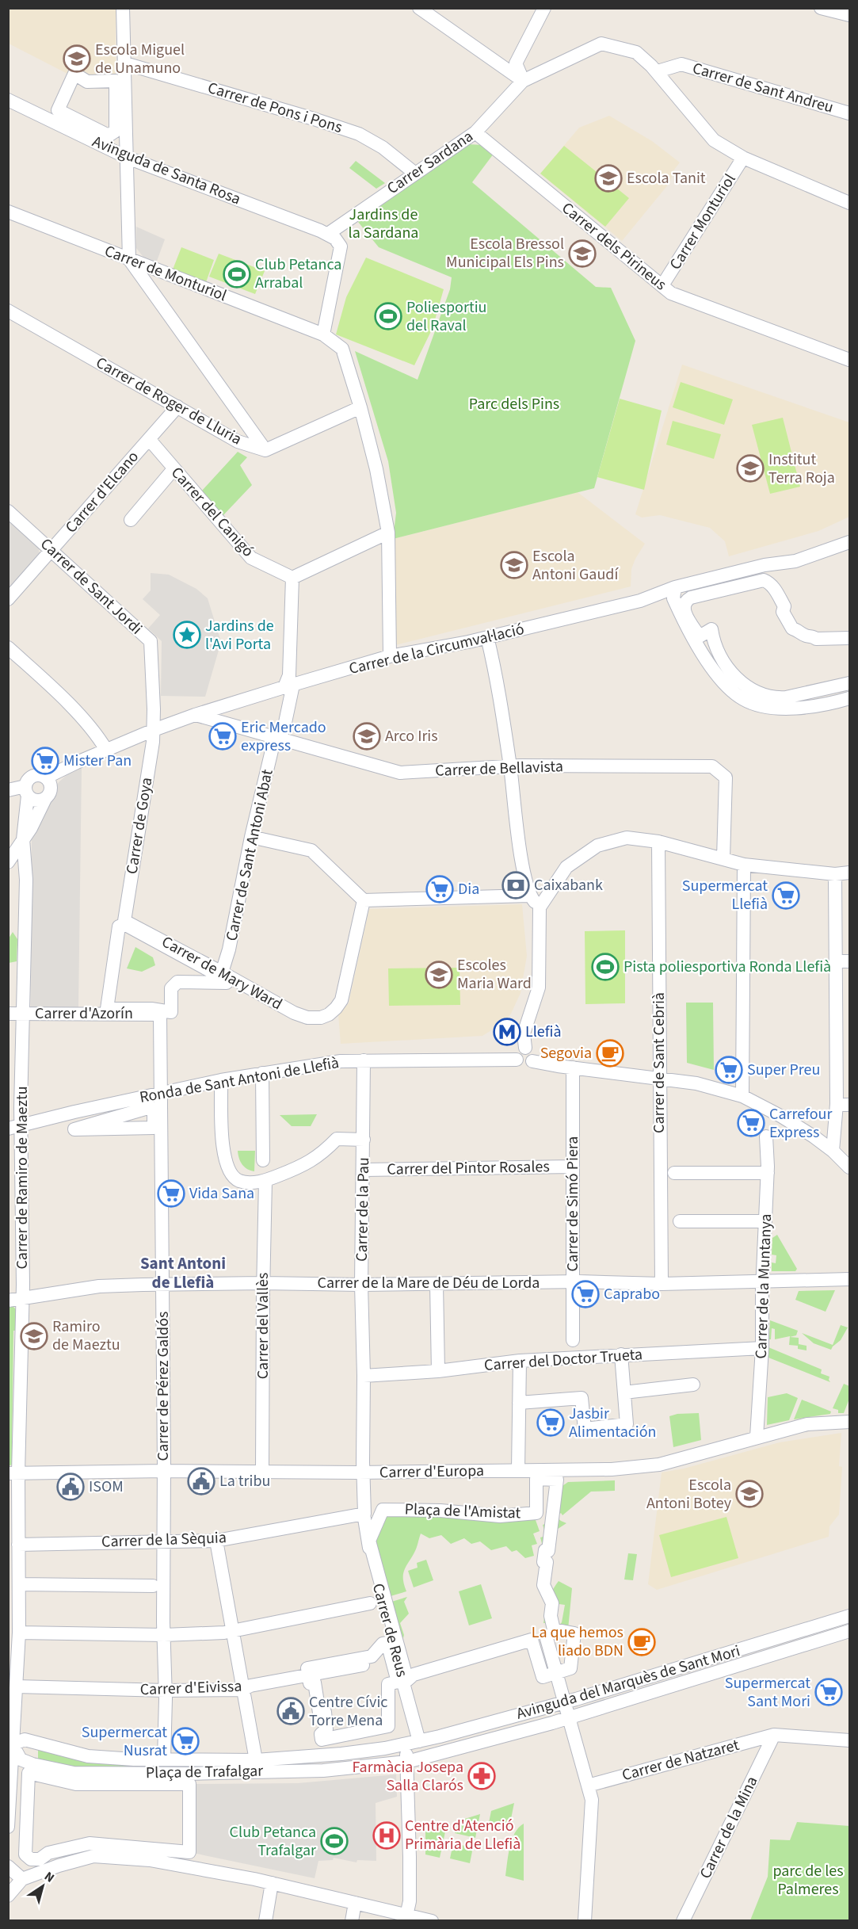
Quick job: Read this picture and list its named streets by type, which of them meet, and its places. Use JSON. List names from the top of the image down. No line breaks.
{"streets":{"street":["Carrer de Sant Andreu","Carrer de Pons i Pons","Carrer Sardana","Avinguda de Santa Rosa","Carrer Monturiol","Carrer dels Pirineus","Carrer de Monturiol","Carrer de Roger de Lluria","Carrer d'Elcano","Carrer del Canigó","Carrer de Sant Jordi","Carrer de la Circumval·lació","Carrer de Bellavista","Carrer de Goya","Carrer de Sant Antoni Abat","Carrer de Mary Ward","Carrer d'Azorín","Carrer de Sant Cebrià","Ronda de Sant Antoni de Llefià","Carrer del Pintor Rosales","Carrer de Ramiro de Maeztu","Carrer de Simó Piera","Carrer de la Pau","Carrer de la Mare de Déu de Lorda","Carrer de la Muntanya","Carrer del Vallès","Carrer del Doctor Trueta","Carrer de Pérez Galdós","Carrer d'Europa","Plaça de l'Amistat","Carrer de la Sèquia","Carrer de Reus","Avinguda del Marquès de Sant Mori","Carrer d'Eivissa","Carrer de Natzaret","Plaça de Trafalgar","Carrer de la Mina"]},"crossings":[["Carrer de Pons i Pons","Carrer Sardana"],["Carrer Sardana","Avinguda de Santa Rosa"],["Carrer Sardana","Carrer dels Pirineus"],["Carrer Monturiol","Carrer dels Pirineus"],["Carrer de Monturiol","Carrer de la Circumval·lació"],["Carrer de Roger de Lluria","Carrer d'Elcano"],["Carrer d'Elcano","Carrer del Canigó"],["Carrer d'Elcano","Carrer de Sant Jordi"],["Carrer del Canigó","Carrer de Sant Antoni Abat"],["Carrer de Sant Jordi","Carrer de la Circumval·lació"],["Carrer de Sant Jordi","Carrer de Goya"],["Carrer de la Circumval·lació","Carrer de Bellavista"],["Carrer de la Circumval·lació","Carrer de Goya"],["Carrer de la Circumval·lació","Carrer de Sant Antoni Abat"],["Carrer de la Circumval·lació","Carrer de Ramiro de Maeztu"],["Carrer de Bellavista","Carrer de Sant Antoni Abat"],["Carrer de Goya","Carrer de Mary Ward"],["Carrer de Sant Antoni Abat","Carrer de Mary Ward"],["Carrer d'Azorín","Carrer de Ramiro de Maeztu"],["Carrer d'Azorín","Carrer de Pérez Galdós"],["Carrer de Sant Cebrià","Carrer de la Mare de Déu de Lorda"],["Ronda de Sant Antoni de Llefià","Carrer de Ramiro de Maeztu"],["Ronda de Sant Antoni de Llefià","Carrer de la Pau"],["Ronda de Sant Antoni de Llefià","Carrer del Vallès"],["Ronda de Sant Antoni de Llefià","Carrer de Pérez Galdós"],["Carrer del Pintor Rosales","Carrer de Simó Piera"],["Carrer del Pintor Rosales","Carrer de la Pau"],["Carrer de Ramiro de Maeztu","Carrer de la Mare de Déu de Lorda"],["Carrer de Ramiro de Maeztu","Carrer d'Europa"],["Carrer de Ramiro de Maeztu","Carrer de la Sèquia"],["Carrer de Ramiro de Maeztu","Carrer d'Eivissa"],["Carrer de Ramiro de Maeztu","Plaça de Trafalgar"],["Carrer de Simó Piera","Carrer de la Mare de Déu de Lorda"],["Carrer de la Pau","Carrer de la Mare de Déu de Lorda"],["Carrer de la Pau","Carrer del Doctor Trueta"],["Carrer de la Pau","Carrer d'Europa"],["Carrer de la Pau","Carrer de Reus"],["Carrer de la Mare de Déu de Lorda","Carrer de la Muntanya"],["Carrer de la Mare de Déu de Lorda","Carrer del Vallès"],["Carrer de la Mare de Déu de Lorda","Carrer de Pérez Galdós"],["Carrer de la Muntanya","Carrer del Doctor Trueta"],["Carrer de la Muntanya","Carrer d'Europa"],["Carrer del Vallès","Carrer d'Europa"],["Carrer de Pérez Galdós","Carrer d'Europa"],["Carrer de Pérez Galdós","Carrer de la Sèquia"],["Carrer de Pérez Galdós","Carrer d'Eivissa"],["Carrer de Pérez Galdós","Plaça de Trafalgar"],["Carrer d'Europa","Carrer de Reus"],["Carrer de la Sèquia","Carrer de Reus"],["Carrer de Reus","Avinguda del Marquès de Sant Mori"],["Avinguda del Marquès de Sant Mori","Plaça de Trafalgar"],["Carrer de Natzaret","Carrer de la Mina"]],"districts":["Sant Antoni de Llefià"],"parks":["Jardins de la Sardana","Parc dels Pins","parc de les Palmeres"],"places":{"school or university":["Escola Miguel de Unamuno","Escola Tanit","Escola Bressol Municipal Els Pins","Institut Terra Roja","Escola Antoni Gaudí","Arco Iris","Escoles Maria Ward","Ramiro de Maeztu","Escola Antoni Botey"],"sports":["Club Petanca Arrabal","Poliesportiu del Raval","Pista poliesportiva Ronda Llefià","Club Petanca Trafalgar"],"place":["Jardins de l'Avi Porta"],"supermarket":["Eric Mercado express","Mister Pan","Dia","Supermercat Llefià","Super Preu","Carrefour Express","Vida Sana","Caprabo","Jasbir Alimentación","Supermercat Sant Mori","Supermercat Nusrat"],"bank":["Caixabank"],"metro station":["Llefià"],"cafe":["Segovia","La que hemos liado BDN"],"public building":["La tribu","ISOM","Centre Cívic Torre Mena"],"pharmacy":["Farmàcia Josepa Salla Clarós"],"hospital":["Centre d'Atenció Primària de Llefià"]},"north":"top right"}
